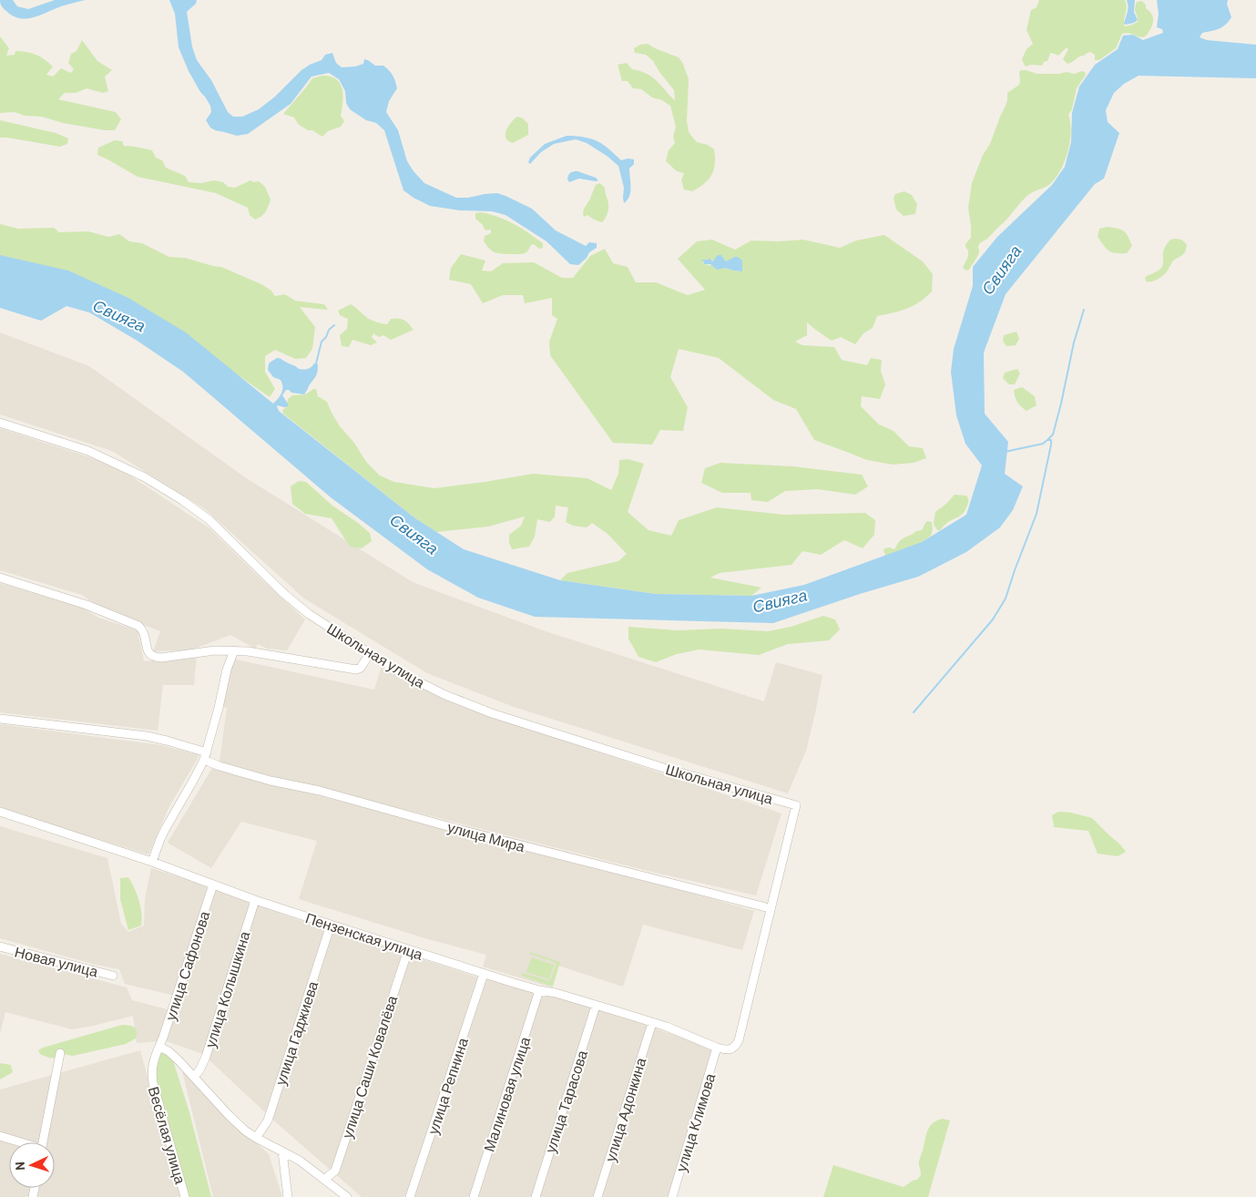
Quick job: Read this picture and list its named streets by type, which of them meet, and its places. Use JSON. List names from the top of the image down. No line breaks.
{"streets":{"street":["Школьная улица","улица Мира","Пензенская улица","Новая улица","улица Сафонова","улица Колышкина","улица Гаджиева","улица Саши Ковалёва","улица Репнина","Малиновая улица","улица Тарасова","улица Адонкина","улица Климова","Весёлая улица"]},"crossings":[["Школьная улица","улица Мира"],["Школьная улица","Пензенская улица"],["улица Мира","Пензенская улица"],["Пензенская улица","улица Сафонова"],["Пензенская улица","улица Колышкина"],["Пензенская улица","улица Гаджиева"],["Пензенская улица","улица Саши Ковалёва"],["Пензенская улица","улица Репнина"],["Пензенская улица","Малиновая улица"],["Пензенская улица","улица Тарасова"],["Пензенская улица","улица Адонкина"],["Пензенская улица","улица Климова"],["улица Сафонова","Весёлая улица"]],"water":["Свияга"],"north":"left"}
